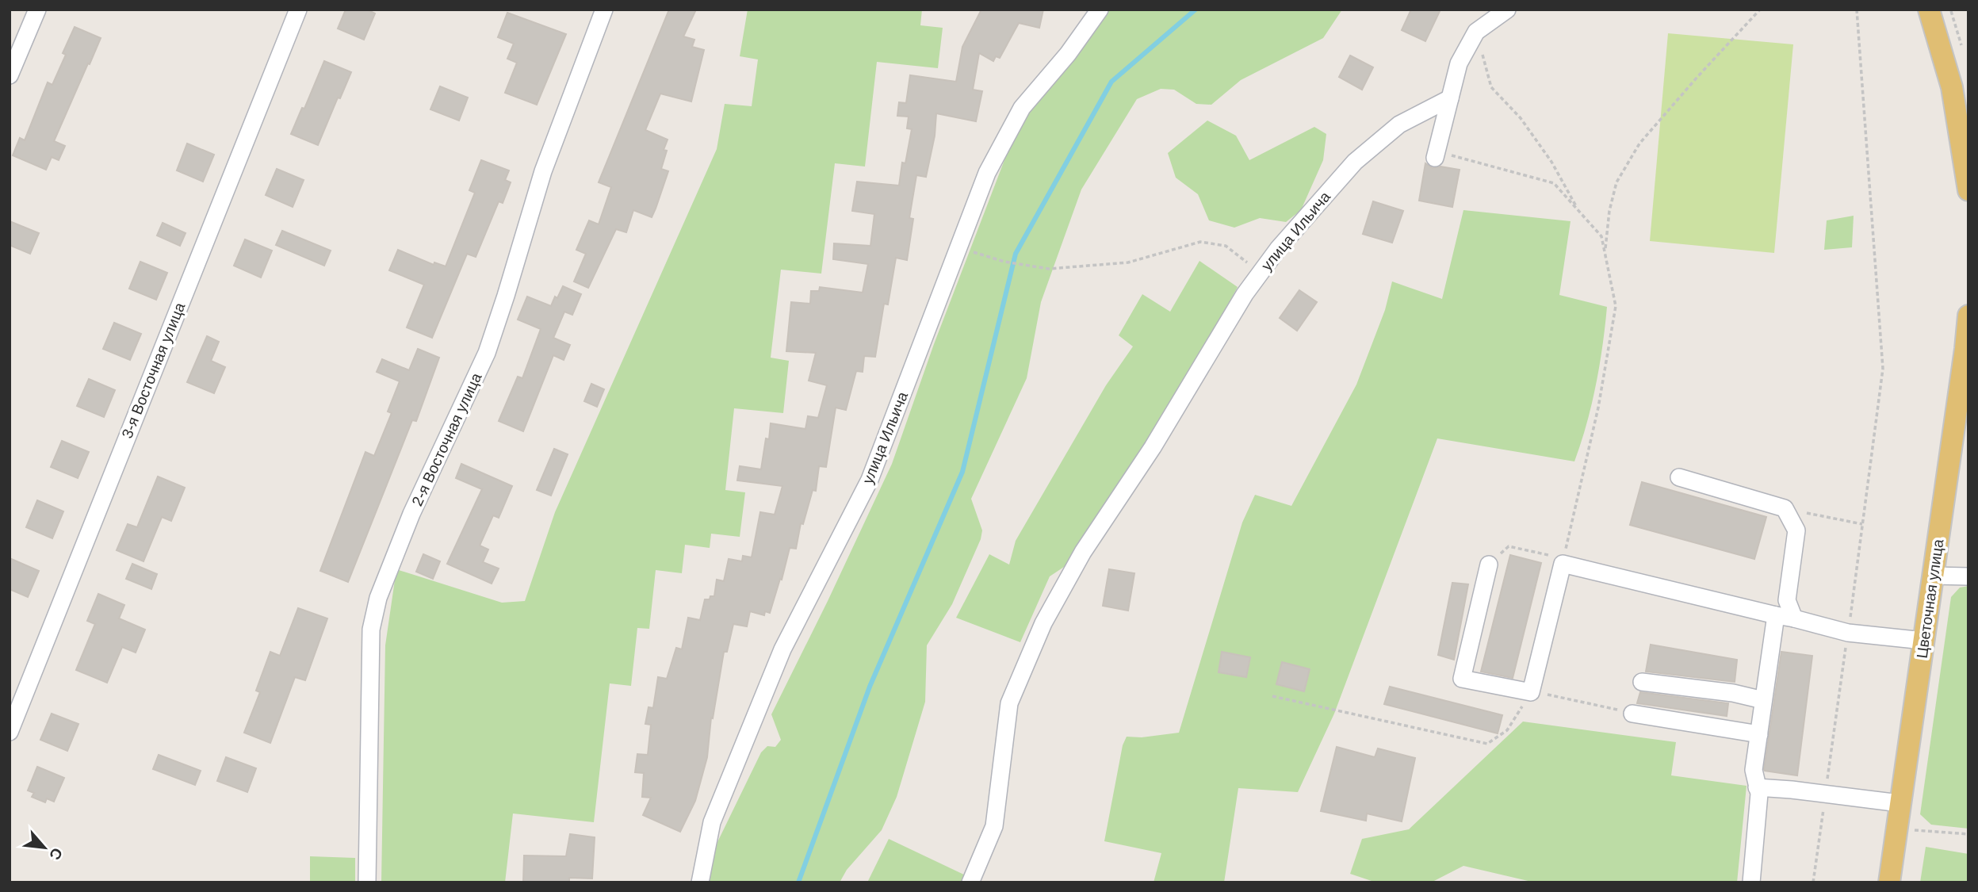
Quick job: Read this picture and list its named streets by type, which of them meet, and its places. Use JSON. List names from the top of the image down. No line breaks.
{"streets":{"main road":["Цветочная улица"],"street":["улица Ильича","3-я Восточная улица","2-я Восточная улица"]},"north":"bottom right"}
